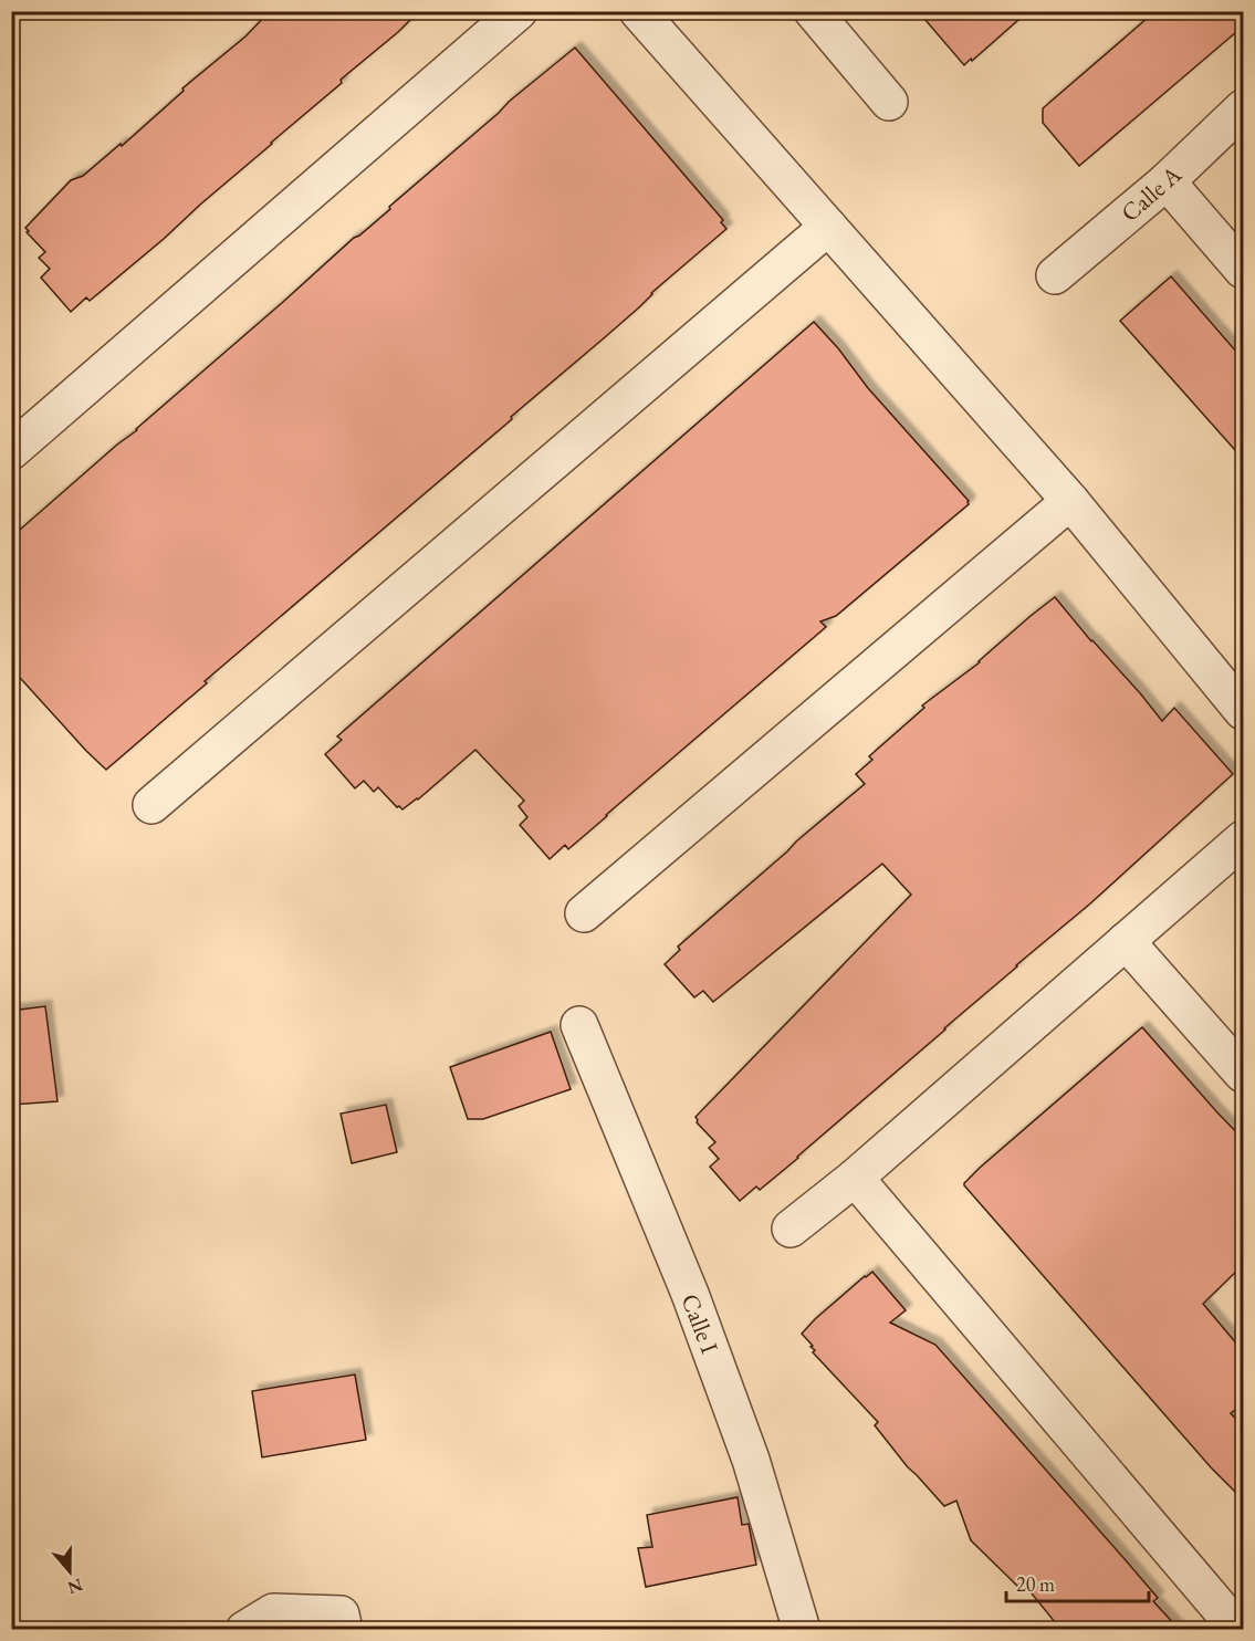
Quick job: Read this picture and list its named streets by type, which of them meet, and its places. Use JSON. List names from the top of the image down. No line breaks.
{"streets":{"street":["Calle A","Calle I"]},"scale_bar":"20 m","north":"bottom"}
